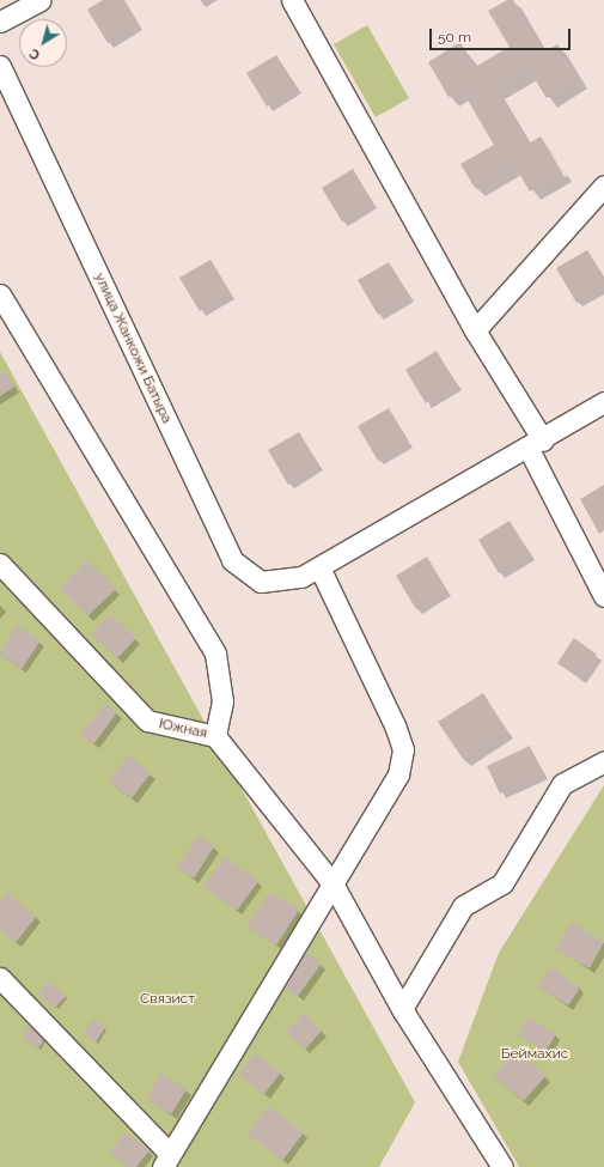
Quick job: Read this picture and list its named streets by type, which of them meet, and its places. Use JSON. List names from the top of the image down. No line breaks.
{"streets":{"street":["улица Жанкожи Батыра","Южная"]},"parks":["Связист","Беймахис"],"scale_bar":"50 m","north":"bottom left"}
